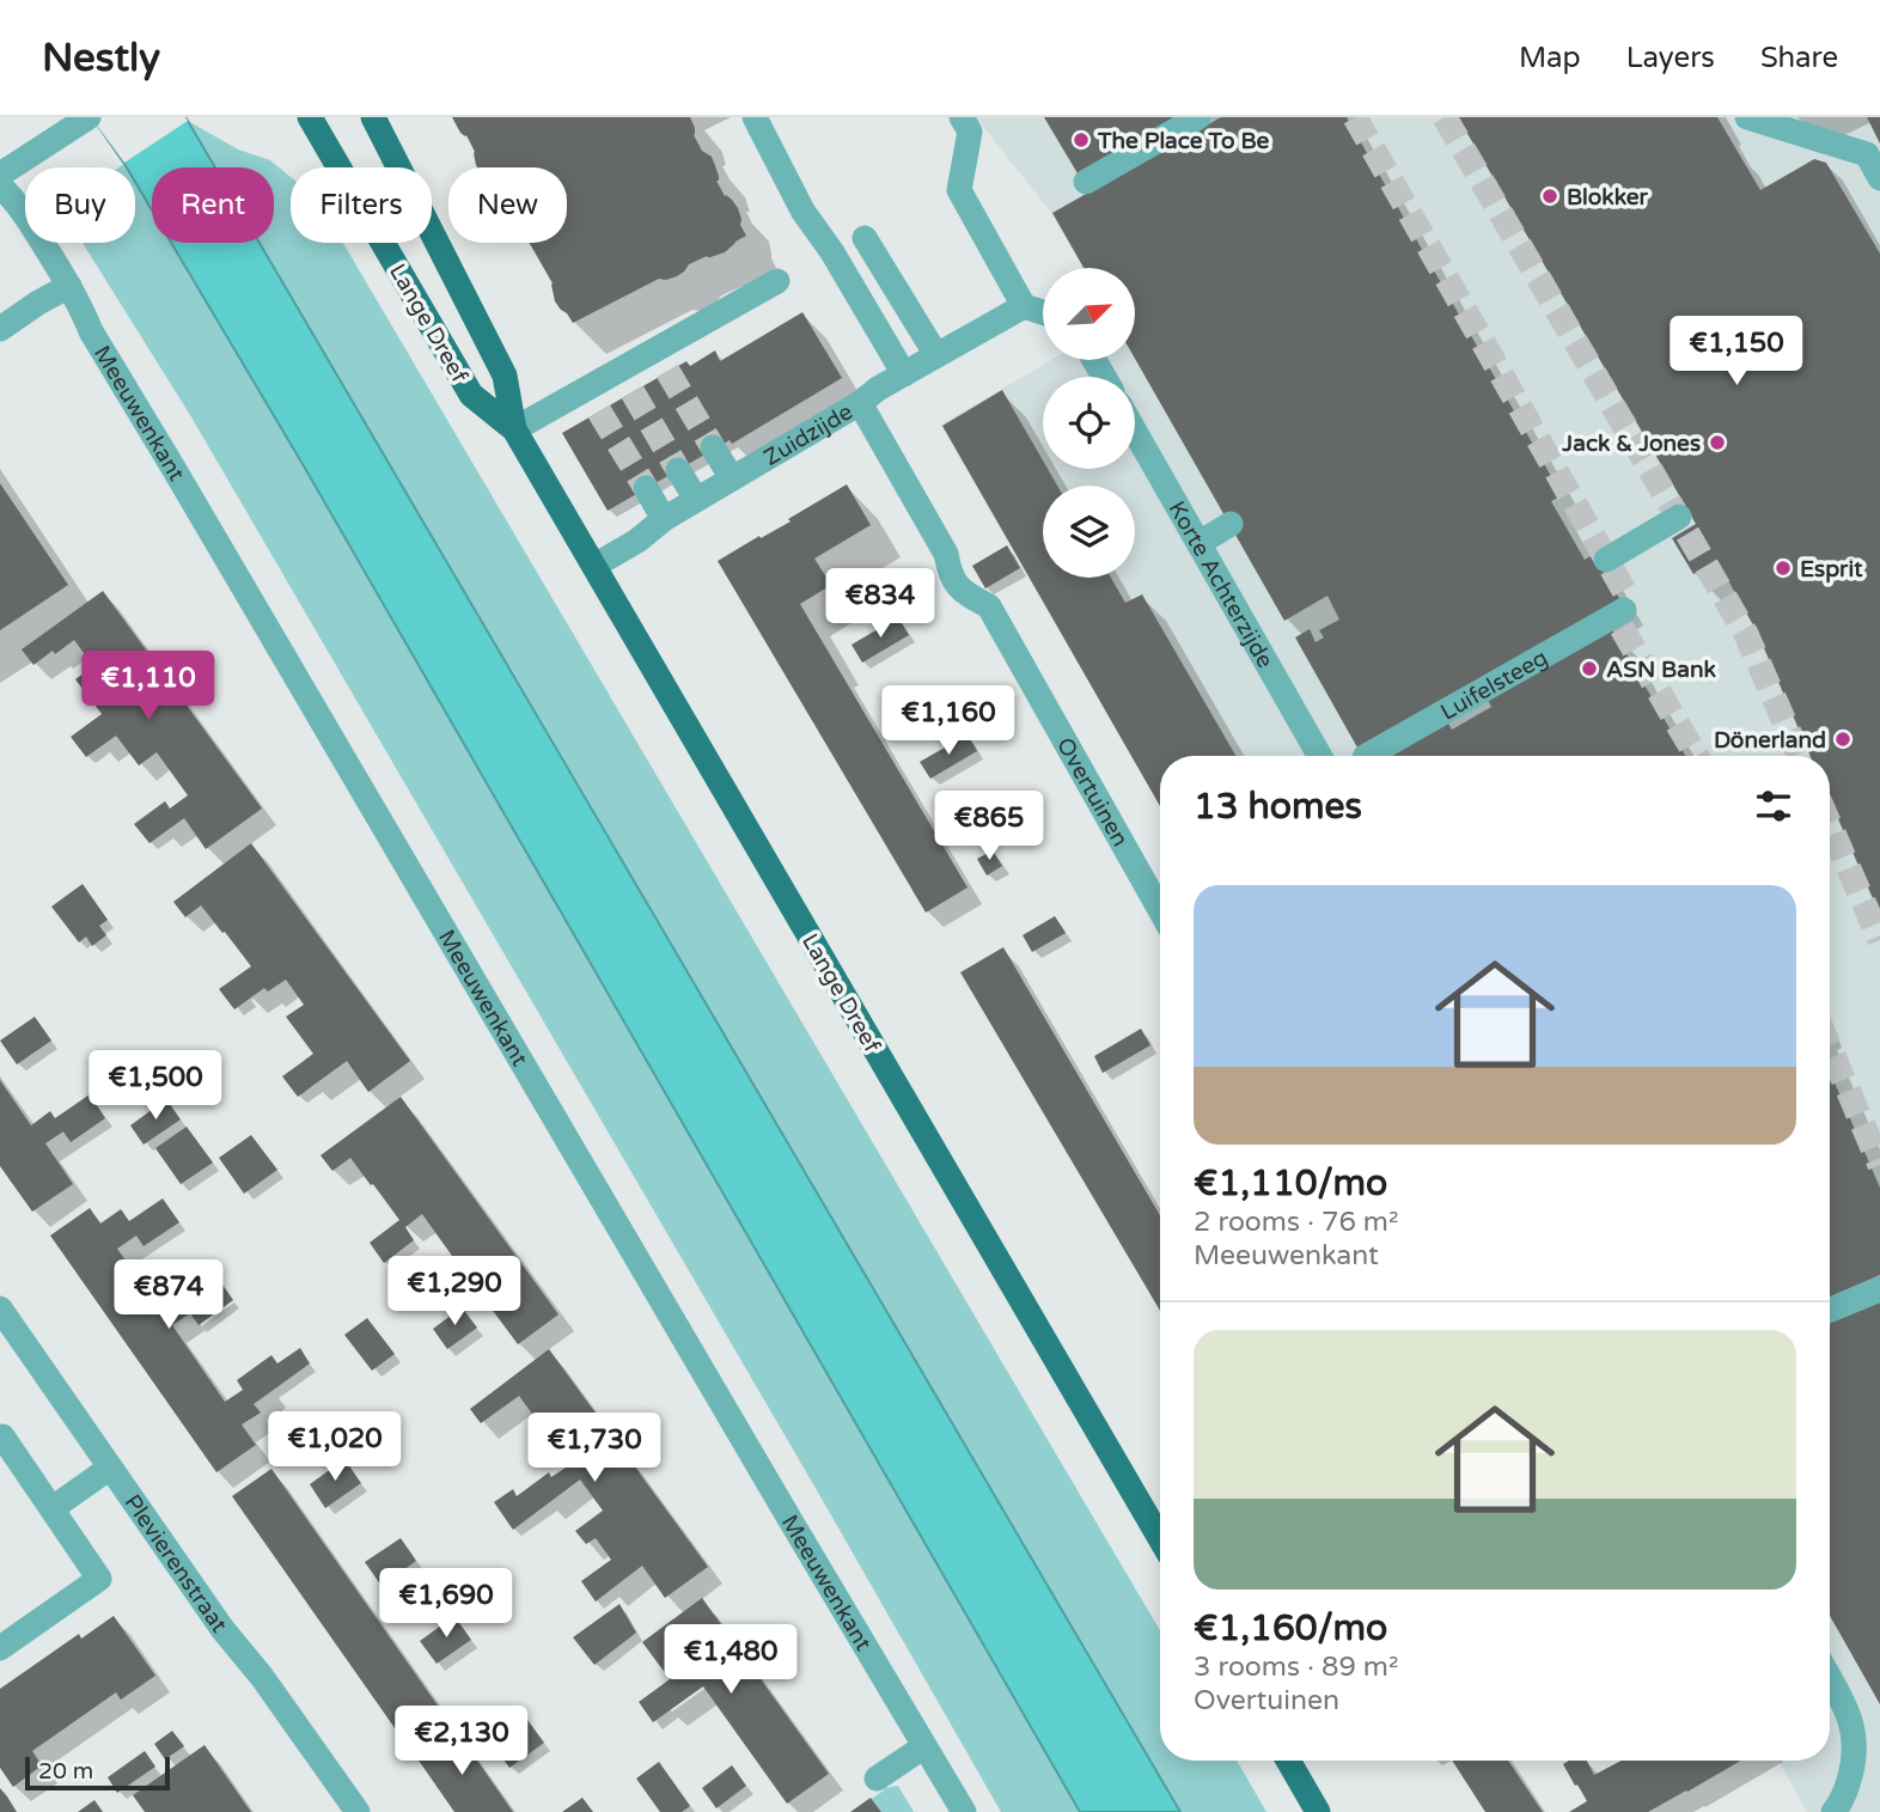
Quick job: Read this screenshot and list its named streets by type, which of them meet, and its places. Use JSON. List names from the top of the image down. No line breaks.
{"streets":{"main road":["Lange Dreef"],"street":["Meeuwenkant","Zuidzijde","Korte Achterzijde","Luifelsteeg","Overtuinen","Plevierenstraat"]},"crossings":[["Lange Dreef","Zuidzijde"],["Zuidzijde","Overtuinen"]],"places":["The Place To Be","Blokker","Jack & Jones","Esprit","ASN Bank","Dönerland"],"scale_bar":"20 m","north":"top right","page":{"header":"Nestly","nav":["Map","Layers","Share"],"chip":["Buy","Rent","Filters","New"],"price":["€1,150","€834","€1,110","€1,160","€865","€1,500","€1,290","€874","€1,020","€1,730","€1,690","€1,480","€2,130"],"heading":"13 homes","list":[{"name":"€1,110/mo","note":"2 rooms · 76 m² · Meeuwenkant"},{"name":"€1,160/mo","note":"3 rooms · 89 m² · Overtuinen"}],"scale":"20 m"}}
